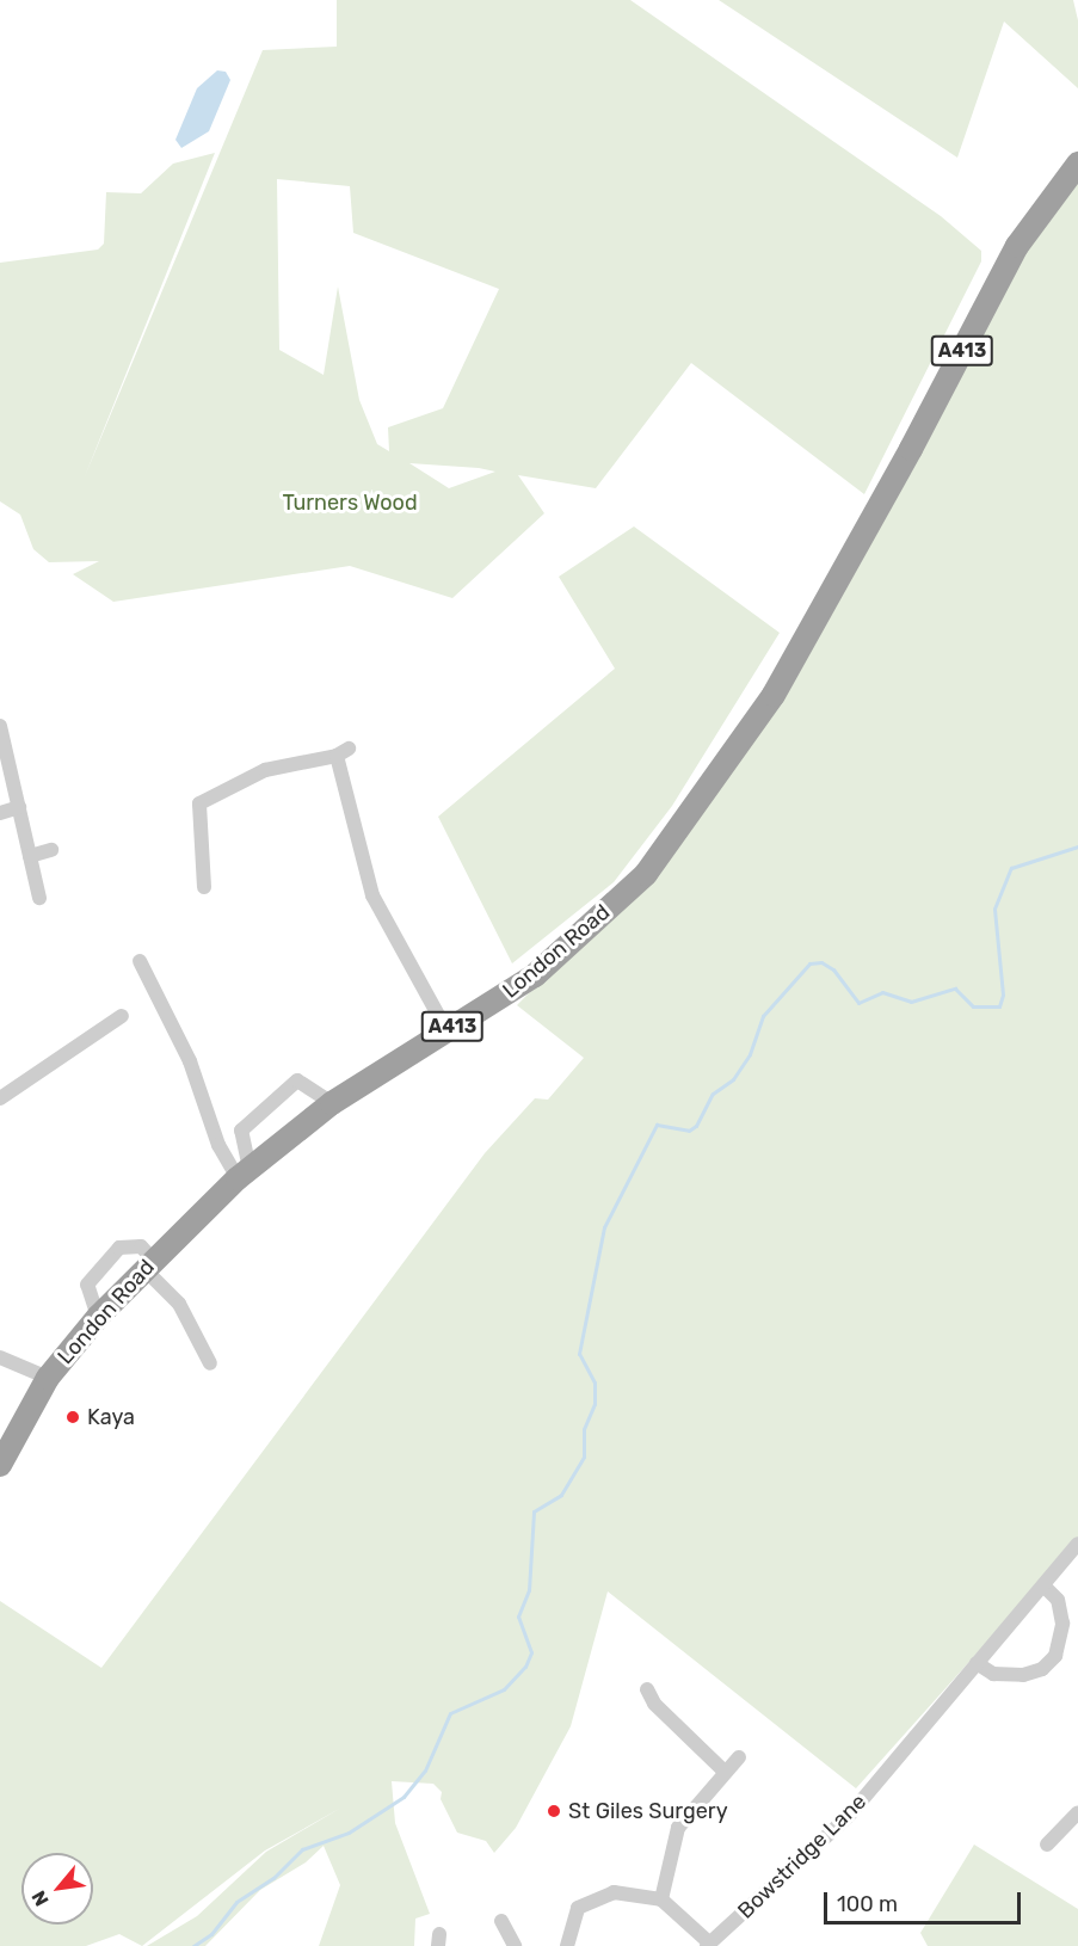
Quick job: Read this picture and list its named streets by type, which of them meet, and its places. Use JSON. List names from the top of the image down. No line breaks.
{"streets":{"highway":["A413","London Road"],"street":["Bowstridge Lane"]},"parks":["Turners Wood"],"places":["Kaya","St Giles Surgery"],"scale_bar":"100 m","north":"bottom left"}
